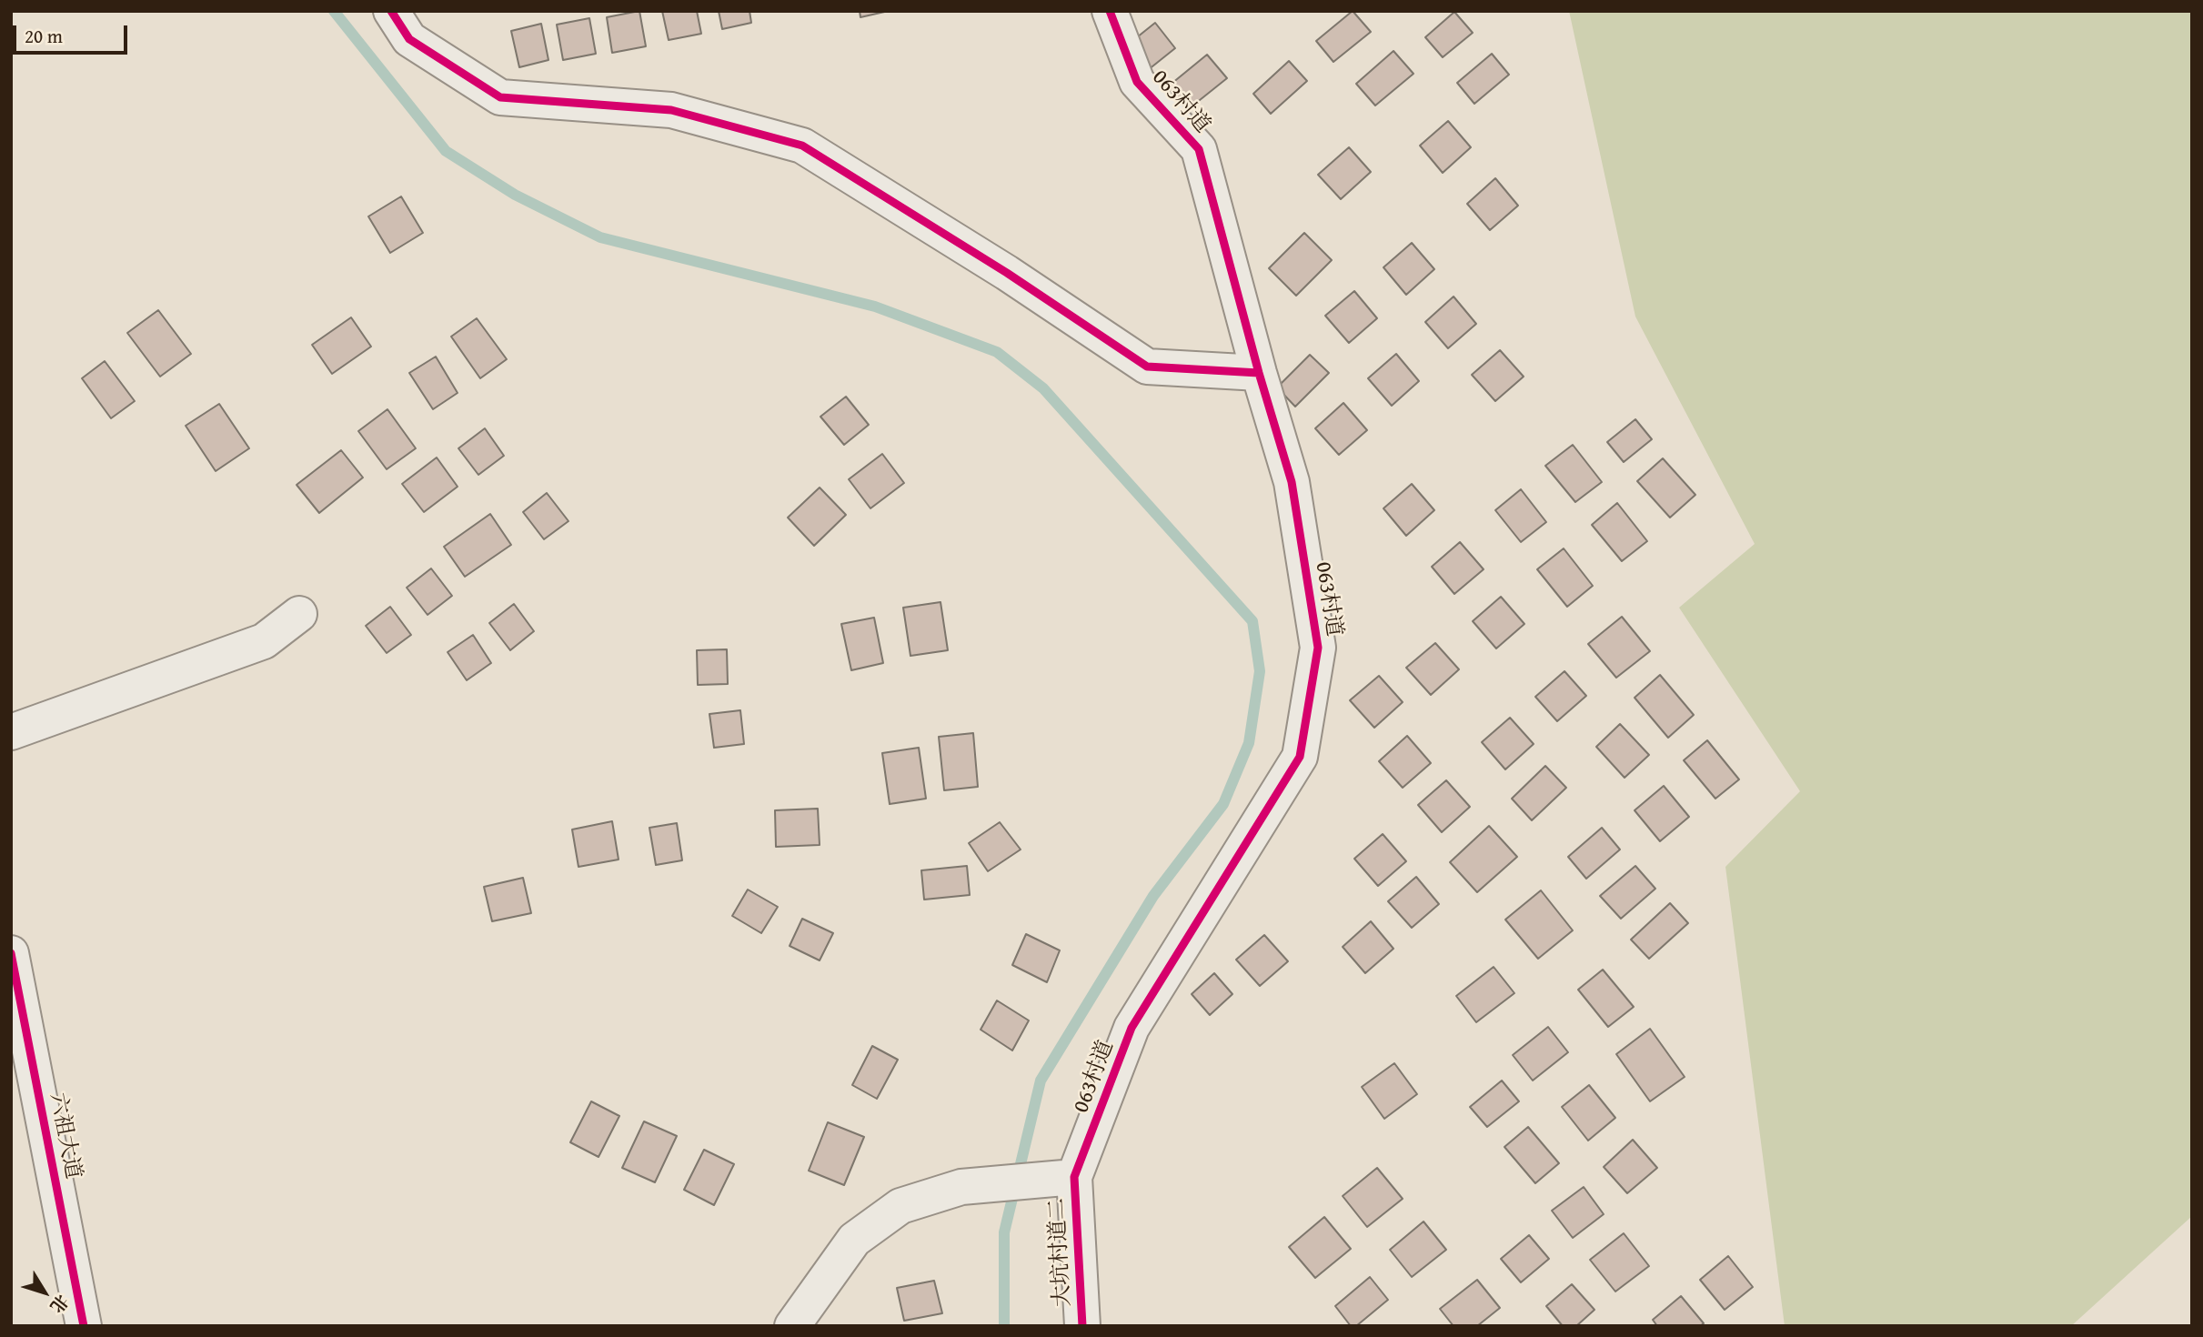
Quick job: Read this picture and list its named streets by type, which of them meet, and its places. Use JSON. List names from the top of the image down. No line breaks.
{"streets":{"street":["063村道","六祖大道","大坑村道二"]},"crossings":[["063村道","大坑村道二"]],"scale_bar":"20 m","north":"bottom right"}
